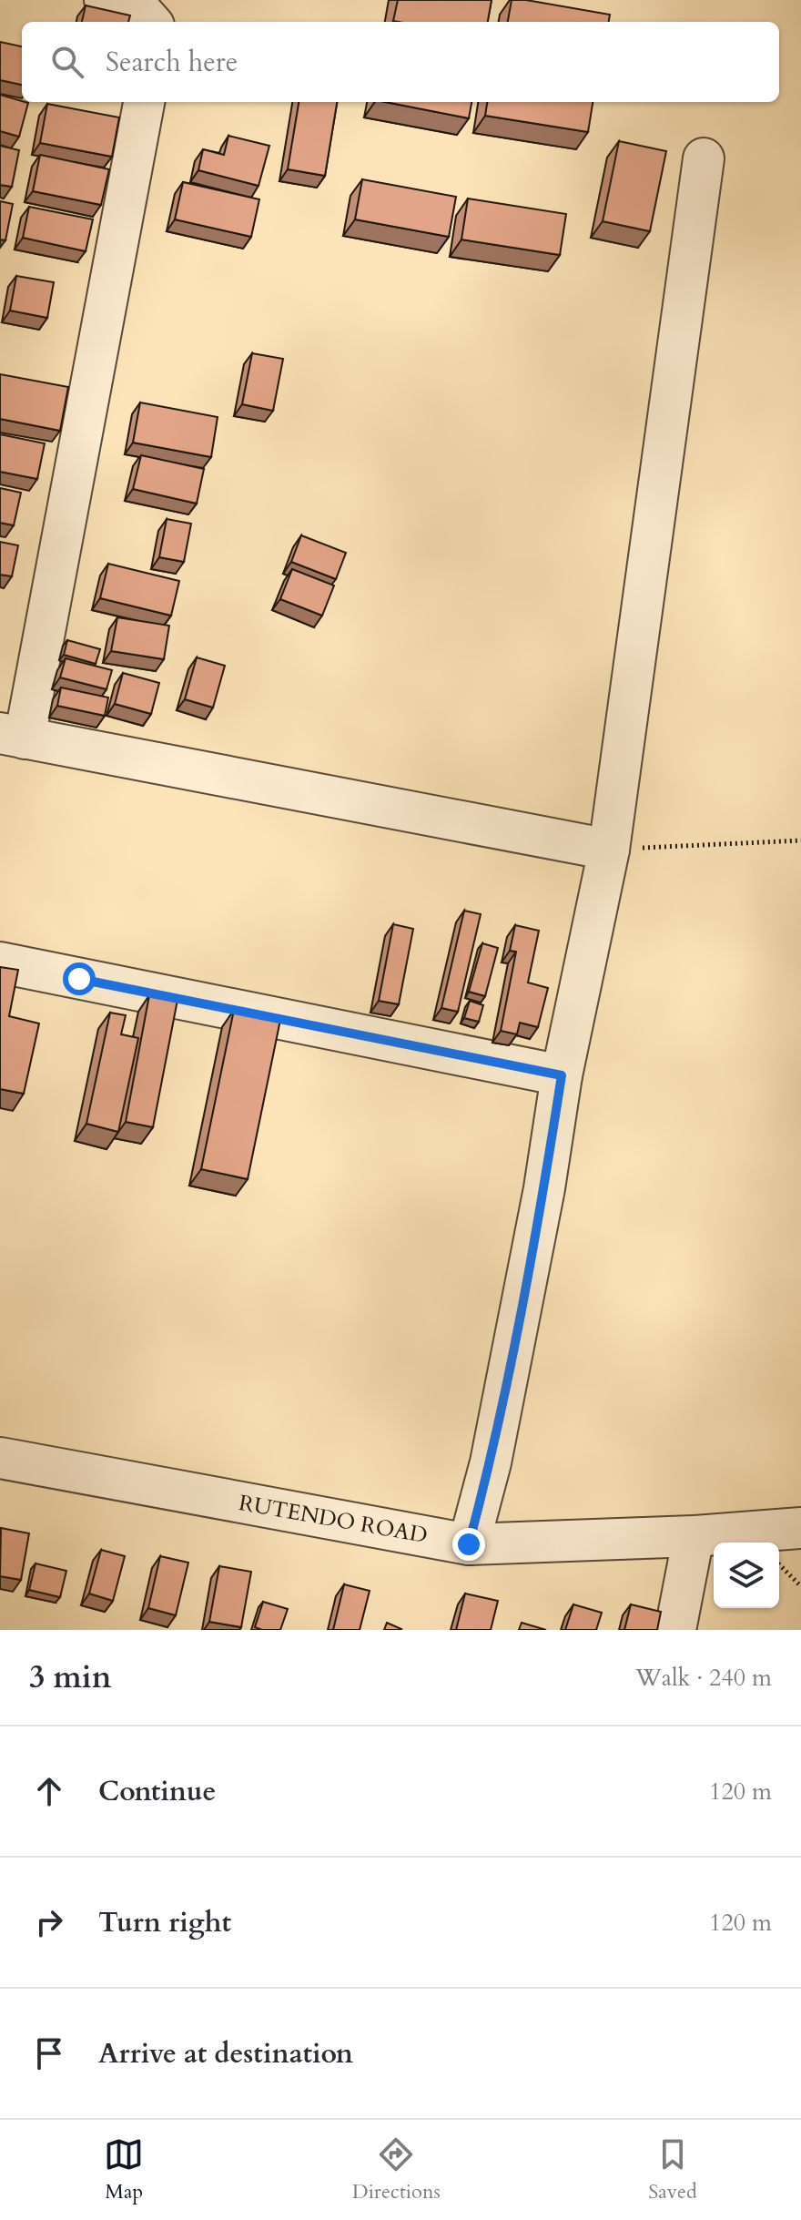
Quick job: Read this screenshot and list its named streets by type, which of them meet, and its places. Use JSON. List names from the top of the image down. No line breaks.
{"streets":{"street":["RUTENDO ROAD"]},"page":{"search":"Search here","heading":["3 min","Walk · 240 m"],"list":[["Continue","120 m"],["Turn right","120 m"],"Arrive at destination"],"nav":["Map","Directions","Saved"]}}
